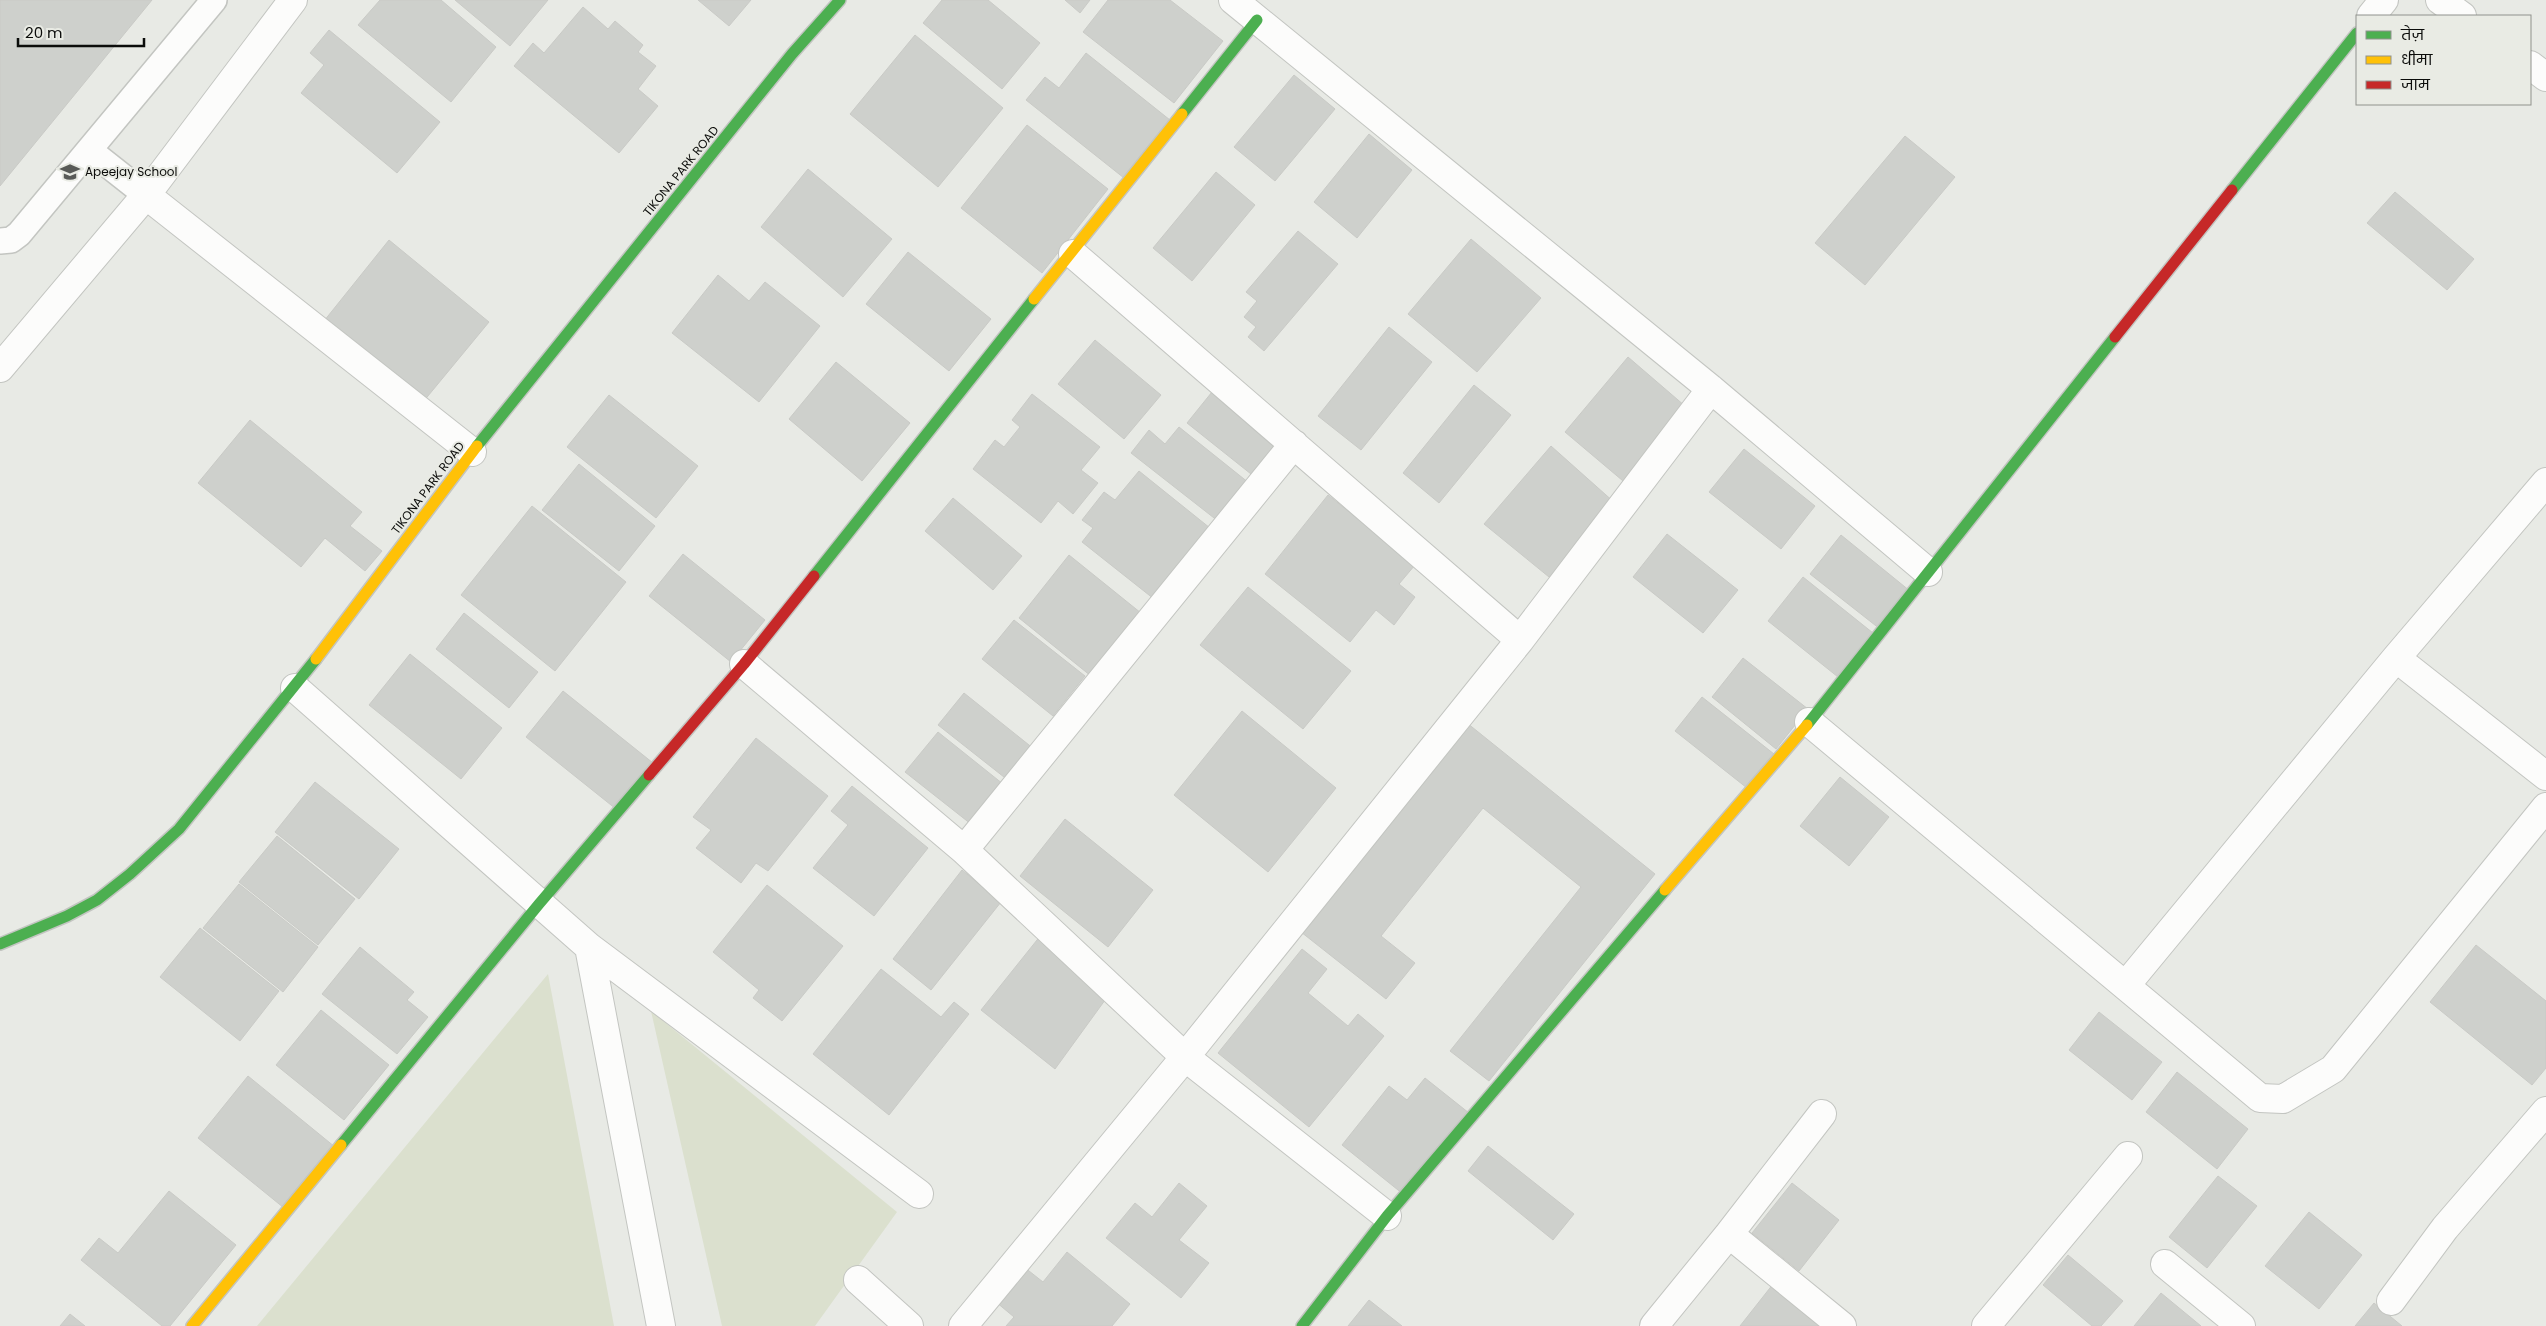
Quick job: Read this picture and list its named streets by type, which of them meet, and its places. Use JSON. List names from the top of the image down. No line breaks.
{"streets":{"street":["TIKONA PARK ROAD"]},"places":{"school or university":["Apeejay School"]},"legend":["तेज़","धीमा","जाम"],"scale_bar":"20 m"}
